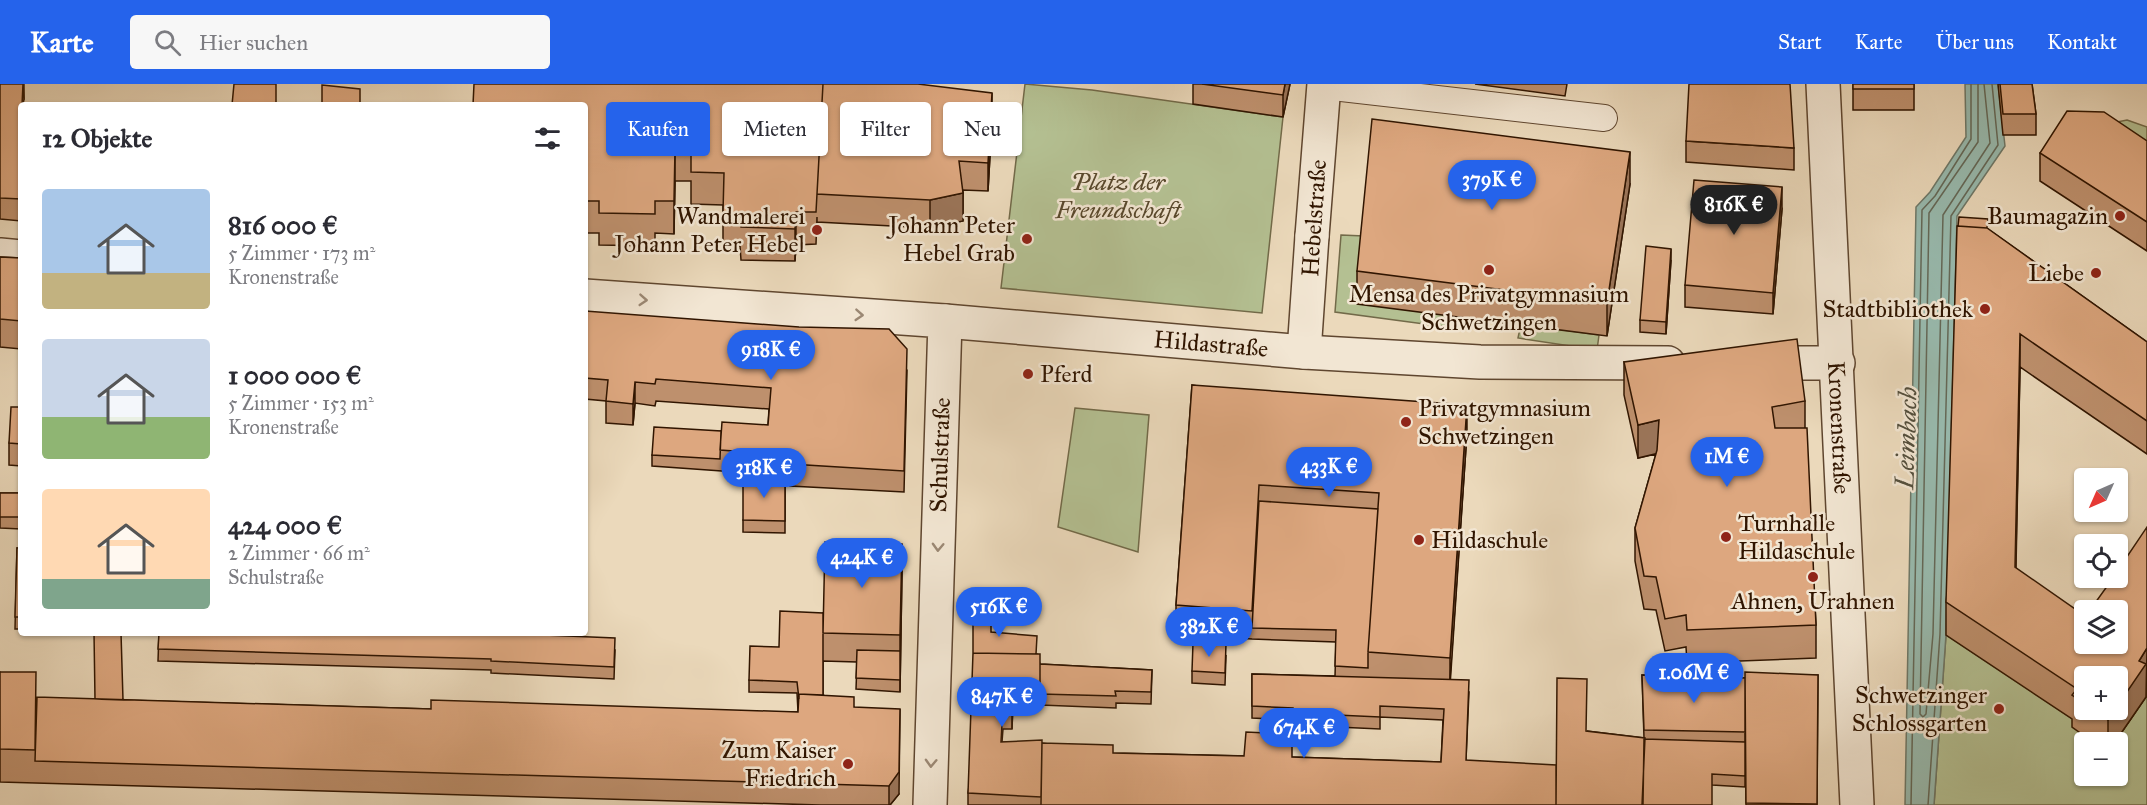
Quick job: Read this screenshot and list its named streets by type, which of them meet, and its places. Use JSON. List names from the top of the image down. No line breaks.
{"streets":{"street":["Hebelstraße","Hildastraße","Kronenstraße","Schulstraße"]},"crossings":[["Hebelstraße","Hildastraße"],["Hildastraße","Schulstraße"]],"one_way":["Schulstraße"],"water":["Leimbach"],"parks":["Platz der Freundschaft"],"places":["Baumagazin","Wandmalerei Johann Peter Hebel","Johann Peter Hebel Grab","Mensa des Privatgymnasium Schwetzingen","Liebe","Stadtbibliothek","Pferd","Privatgymnasium Schwetzingen","Turnhalle Hildaschule","Hildaschule","Ahnen, Urahnen","Schwetzinger Schlossgarten","Zum Kaiser Friedrich"],"north":"bottom left","page":{"header":"Karte","search":"Hier suchen","nav":["Start","Karte","Über uns","Kontakt"],"chip":["Kaufen","Mieten","Filter","Neu"],"heading":"12 Objekte","price":["379K €","816K €","918K €","1M €","433K €","318K €","424K €","516K €","382K €","1.06M €","847K €","674K €"],"list":[{"name":"816 000 €","note":"5 Zimmer · 173 m² · Kronenstraße"},{"name":"1 000 000 €","note":"5 Zimmer · 153 m² · Kronenstraße"},{"name":"424 000 €","note":"2 Zimmer · 66 m² · Schulstraße"}],"map_buttons":["+","−"]}}
